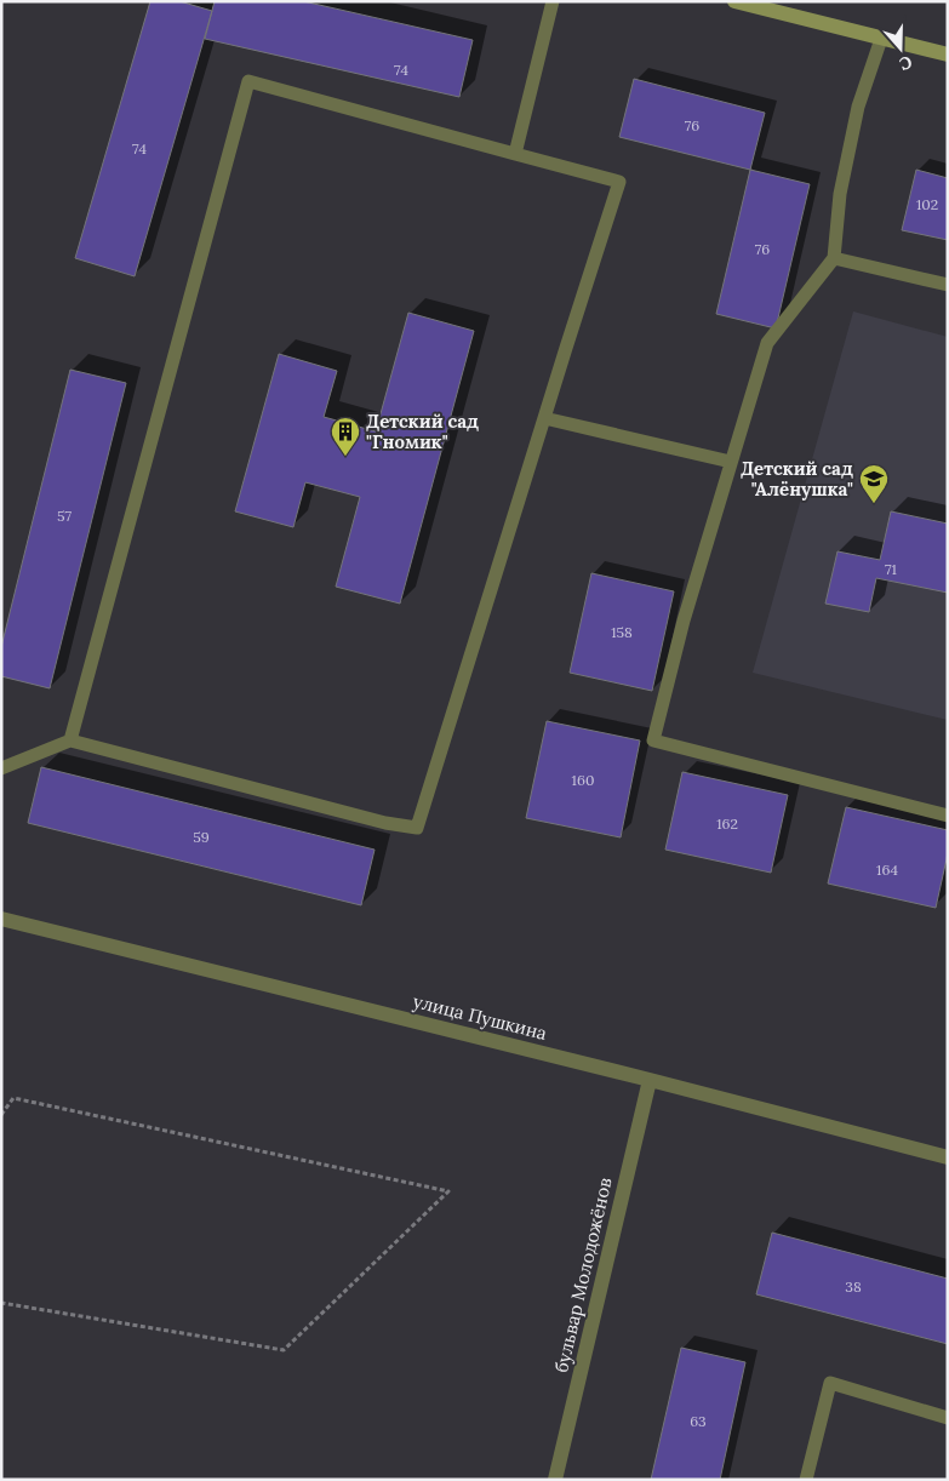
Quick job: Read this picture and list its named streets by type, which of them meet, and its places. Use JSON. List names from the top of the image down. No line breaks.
{"streets":{"street":["улица Пушкина","бульвар Молодожёнов"]},"crossings":[["улица Пушкина","бульвар Молодожёнов"]],"places":{"building":["Детский сад \"Гномик\""],"school or university":["Детский сад \"Алёнушка\""]},"house_numbers":["74","76","74","102","76","57","71","158","160","162","59","164","38","63"],"north":"bottom"}
